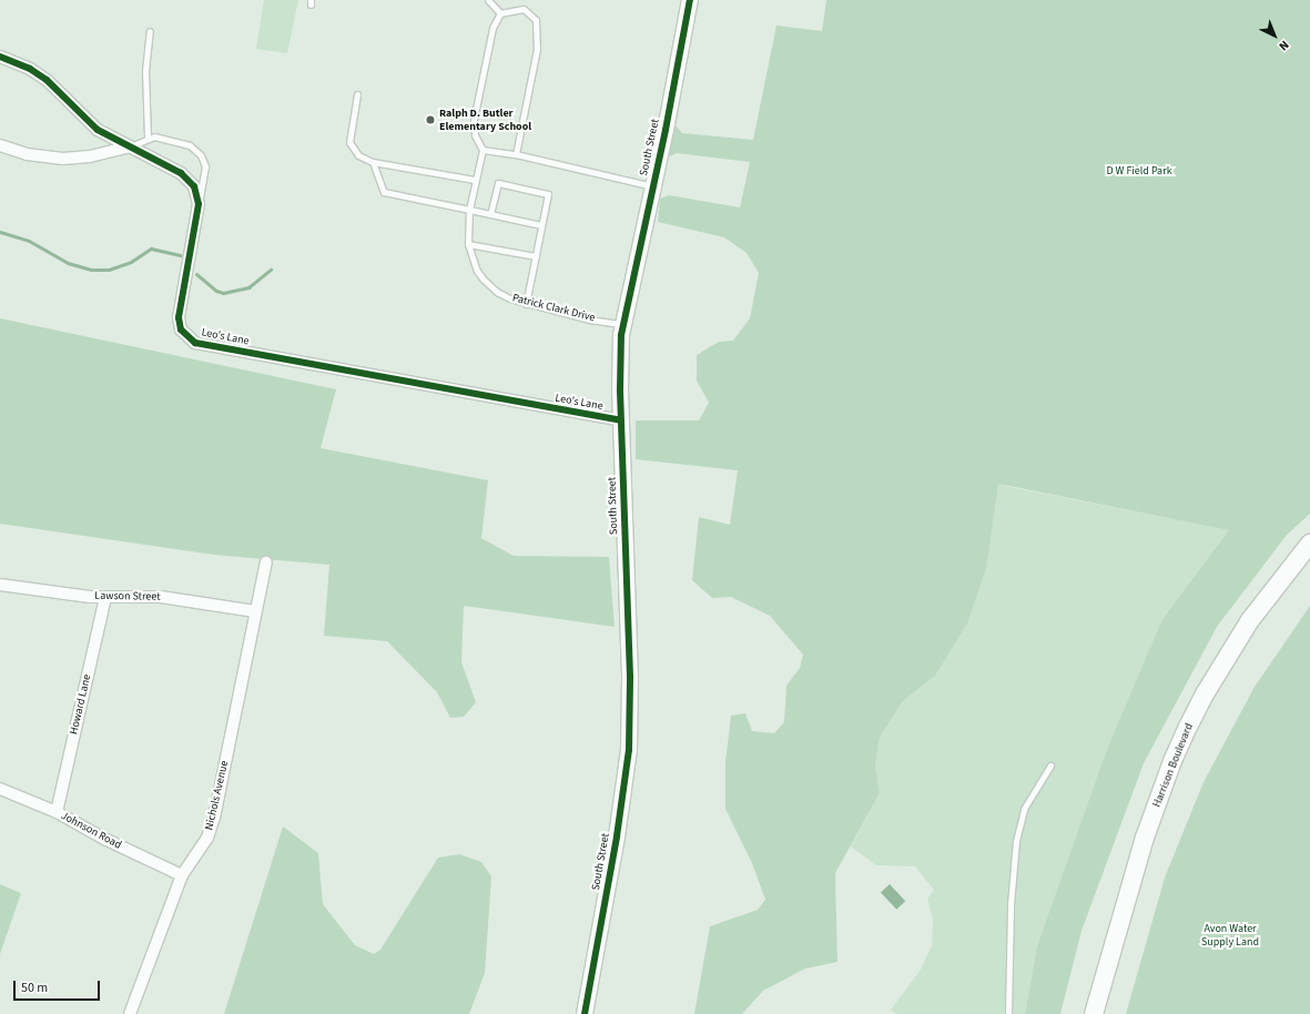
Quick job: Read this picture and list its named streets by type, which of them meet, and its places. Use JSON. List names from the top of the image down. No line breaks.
{"streets":{"main road":["Harrison Boulevard"],"street":["South Street","Leo's Lane","Lawson Street","Howard Lane","Nichols Avenue","Johnson Road"],"lane":["Patrick Clark Drive"]},"crossings":[["South Street","Patrick Clark Drive"],["South Street","Leo's Lane"],["Lawson Street","Howard Lane"],["Lawson Street","Nichols Avenue"],["Howard Lane","Johnson Road"],["Nichols Avenue","Johnson Road"]],"parks":["D W Field Park","Avon Water Supply Land"],"places":["Ralph D. Butler Elementary School"],"scale_bar":"50 m","north":"bottom right"}
